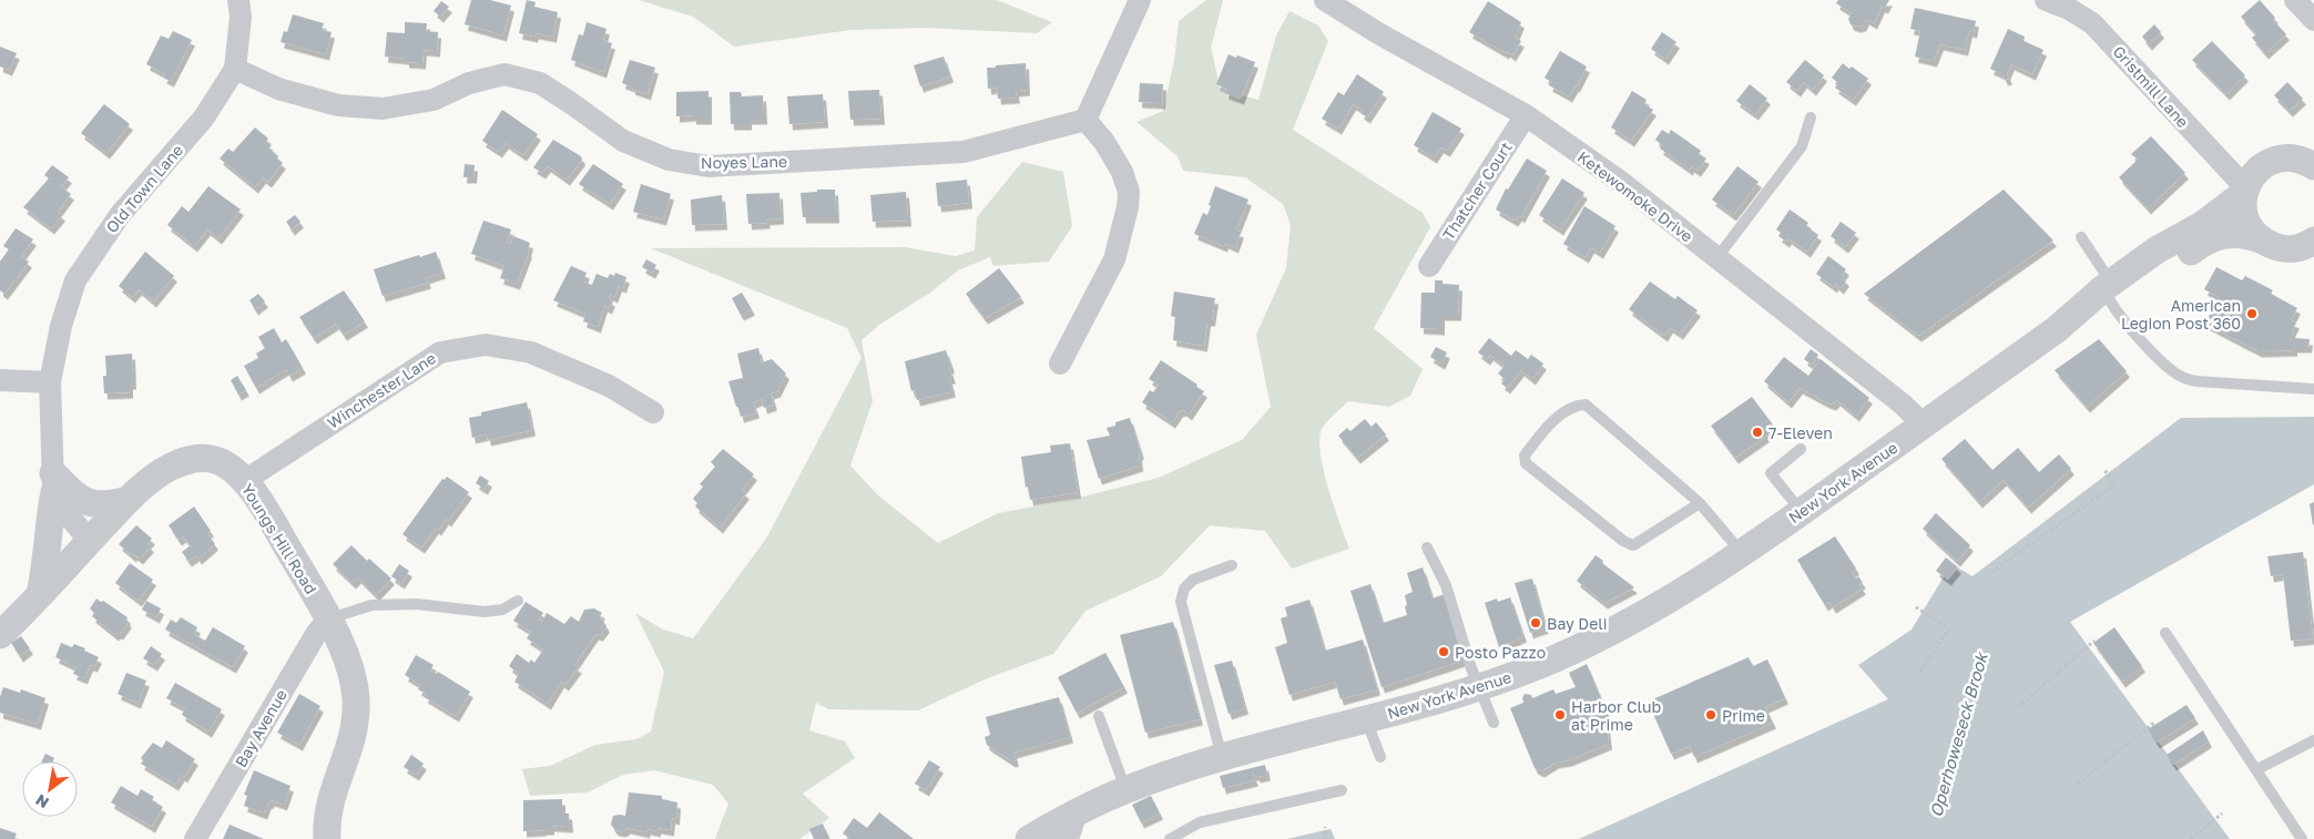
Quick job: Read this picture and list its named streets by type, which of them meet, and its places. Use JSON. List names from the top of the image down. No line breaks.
{"streets":{"street":["Gristmill Lane","Noyes Lane","Old Town Lane","Thatcher Court","Ketewomoke Drive","Winchester Lane","New York Avenue","Youngs Hill Road","Bay Avenue"]},"crossings":[["Gristmill Lane","New York Avenue"],["Noyes Lane","Old Town Lane"],["Old Town Lane","Youngs Hill Road"],["Thatcher Court","Ketewomoke Drive"],["Ketewomoke Drive","New York Avenue"],["Winchester Lane","Youngs Hill Road"],["Youngs Hill Road","Bay Avenue"]],"water":["Operhoweseck Brook"],"places":["American Legion Post 360","7-Eleven","Bay Deli","Posto Pazzo","Harbor Club at Prime","Prime"],"north":"bottom left"}
